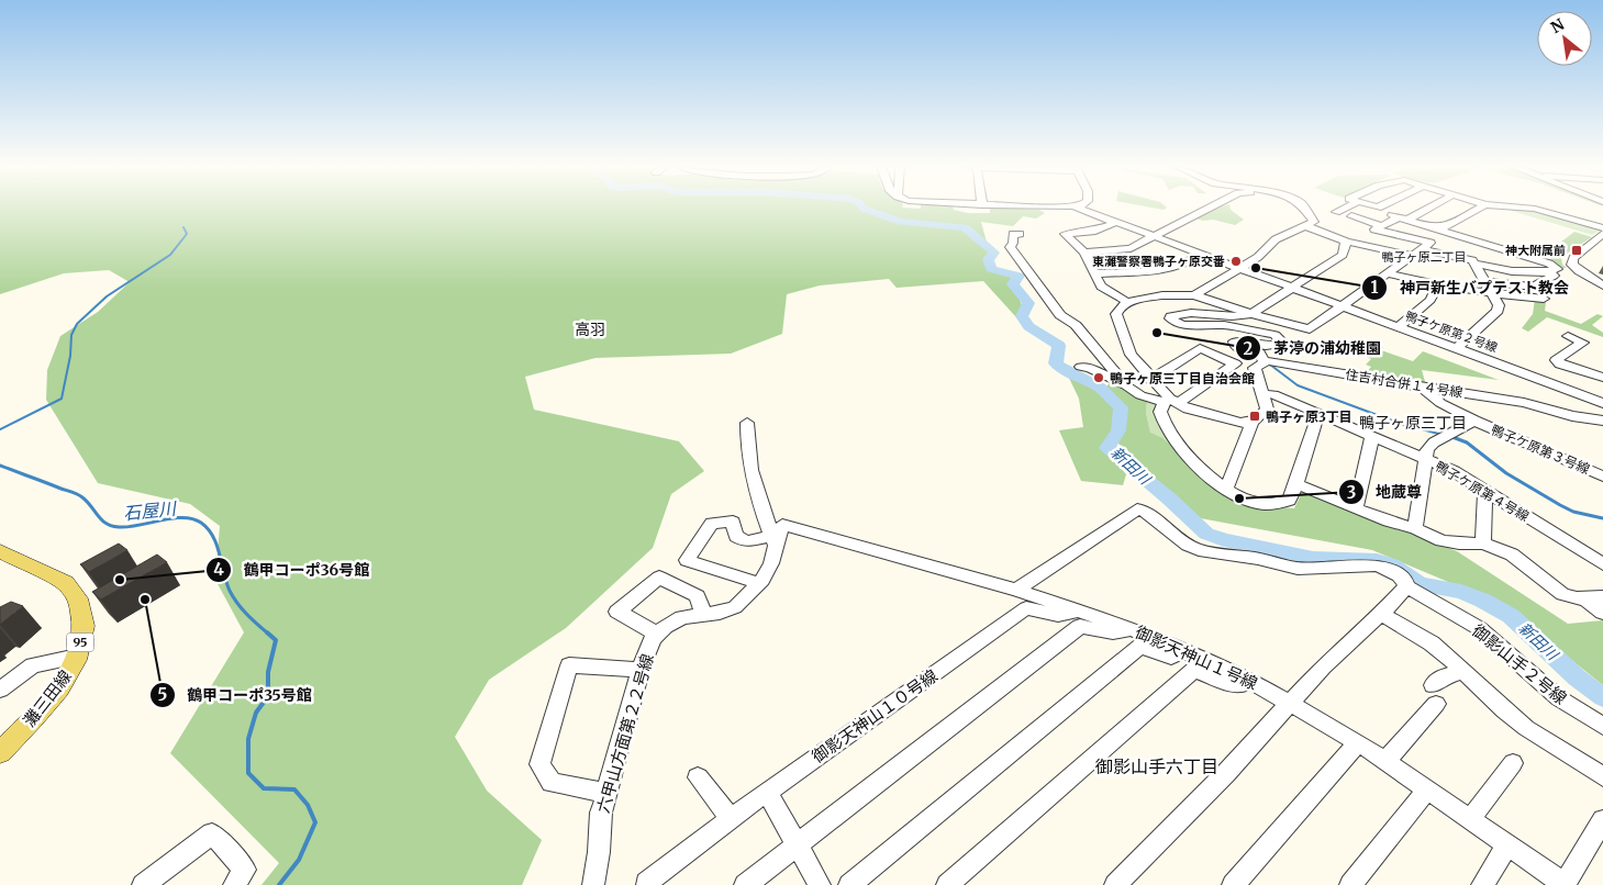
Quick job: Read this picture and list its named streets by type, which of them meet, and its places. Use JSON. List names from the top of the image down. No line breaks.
{"streets":{"main road":["95","灘三田線"],"street":["鴨子ケ原第２号線","住吉村合併１４号線","鴨子ケ原第３号線","鴨子ケ原第４号線","御影天神山１号線","御影山手２号線","御影天神山１０号線","六甲山方面第２２号線"]},"crossings":[["住吉村合併１４号線","鴨子ケ原第３号線"],["御影天神山１号線","御影山手２号線"],["御影天神山１号線","御影天神山１０号線"],["御影天神山１号線","六甲山方面第２２号線"]],"districts":["鴨子ヶ原二丁目","高羽","鴨子ヶ原三丁目","御影山手六丁目"],"water":["新田川","石屋川"],"places":{"transit":["神大附属前","鴨子ヶ原3丁目"],"other":["東灘警察署鴨子ヶ原交番","神戸新生バプテスト教会","茅渟の浦幼稚園","鴨子ヶ原三丁目自治会館","地蔵尊","鶴甲コーポ36号館","鶴甲コーポ35号館"]},"north":"top left"}
